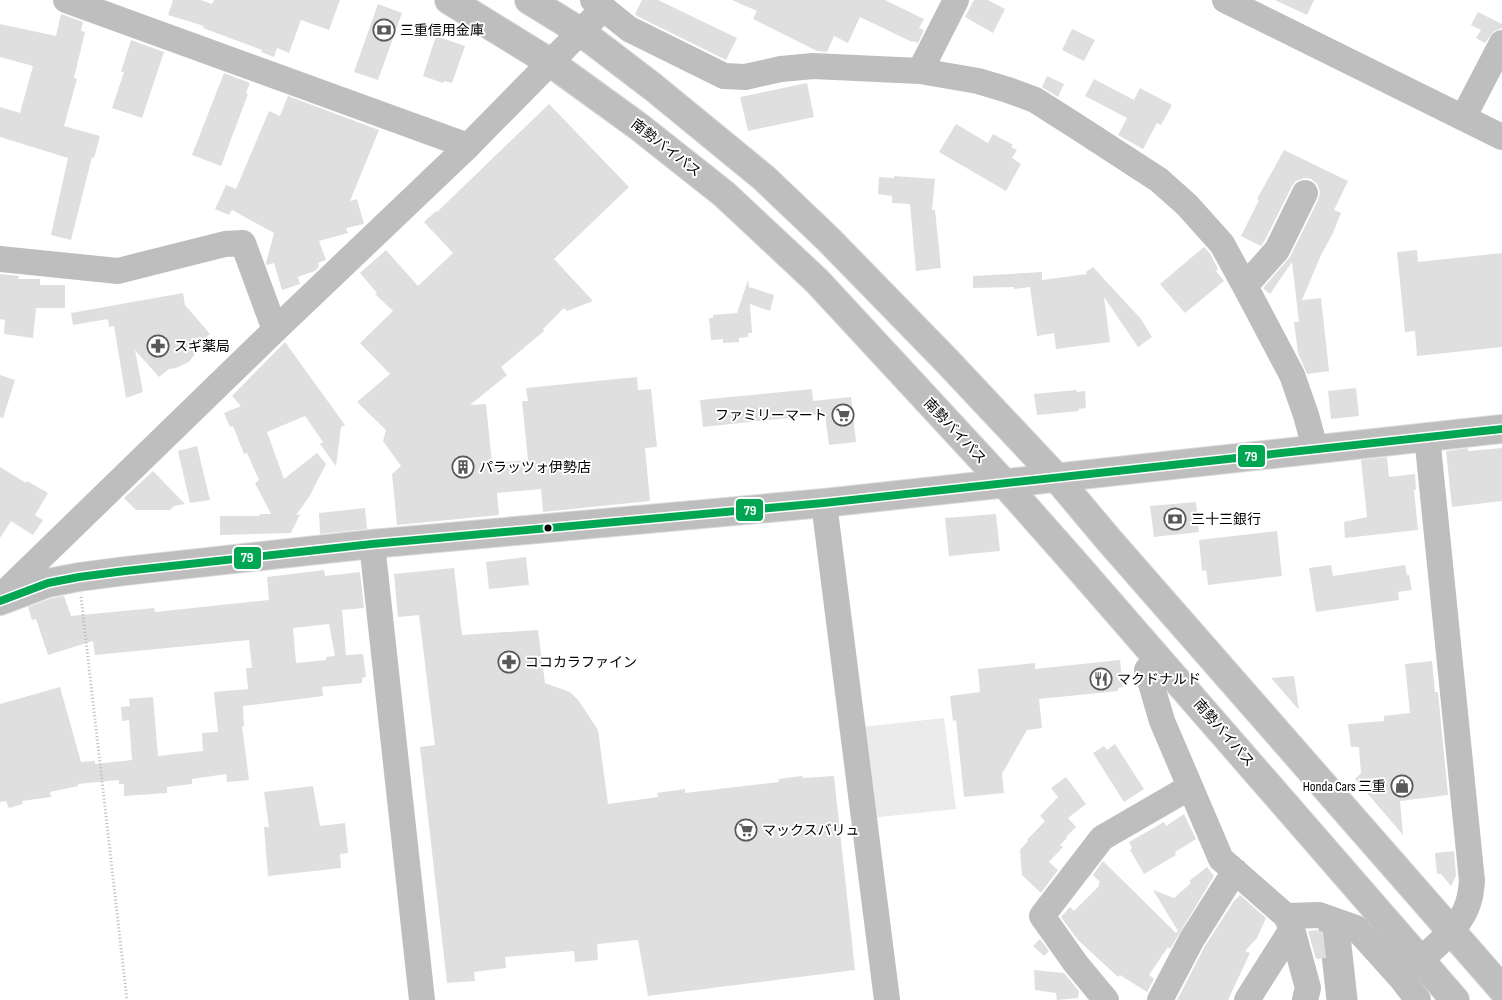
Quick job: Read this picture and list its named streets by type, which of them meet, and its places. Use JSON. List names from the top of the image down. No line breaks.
{"streets":{"main road":["南勢バイパス"]},"places":{"bank":["三重信用金庫","三十三銀行"],"pharmacy":["スギ薬局","ココカラファイン"],"supermarket":["ファミリーマート","マックスバリュ"],"building":["パラッツォ伊勢店"],"restaurant":["マクドナルド"],"shop":["Honda Cars 三重"]},"lines":["transit line 79"]}
